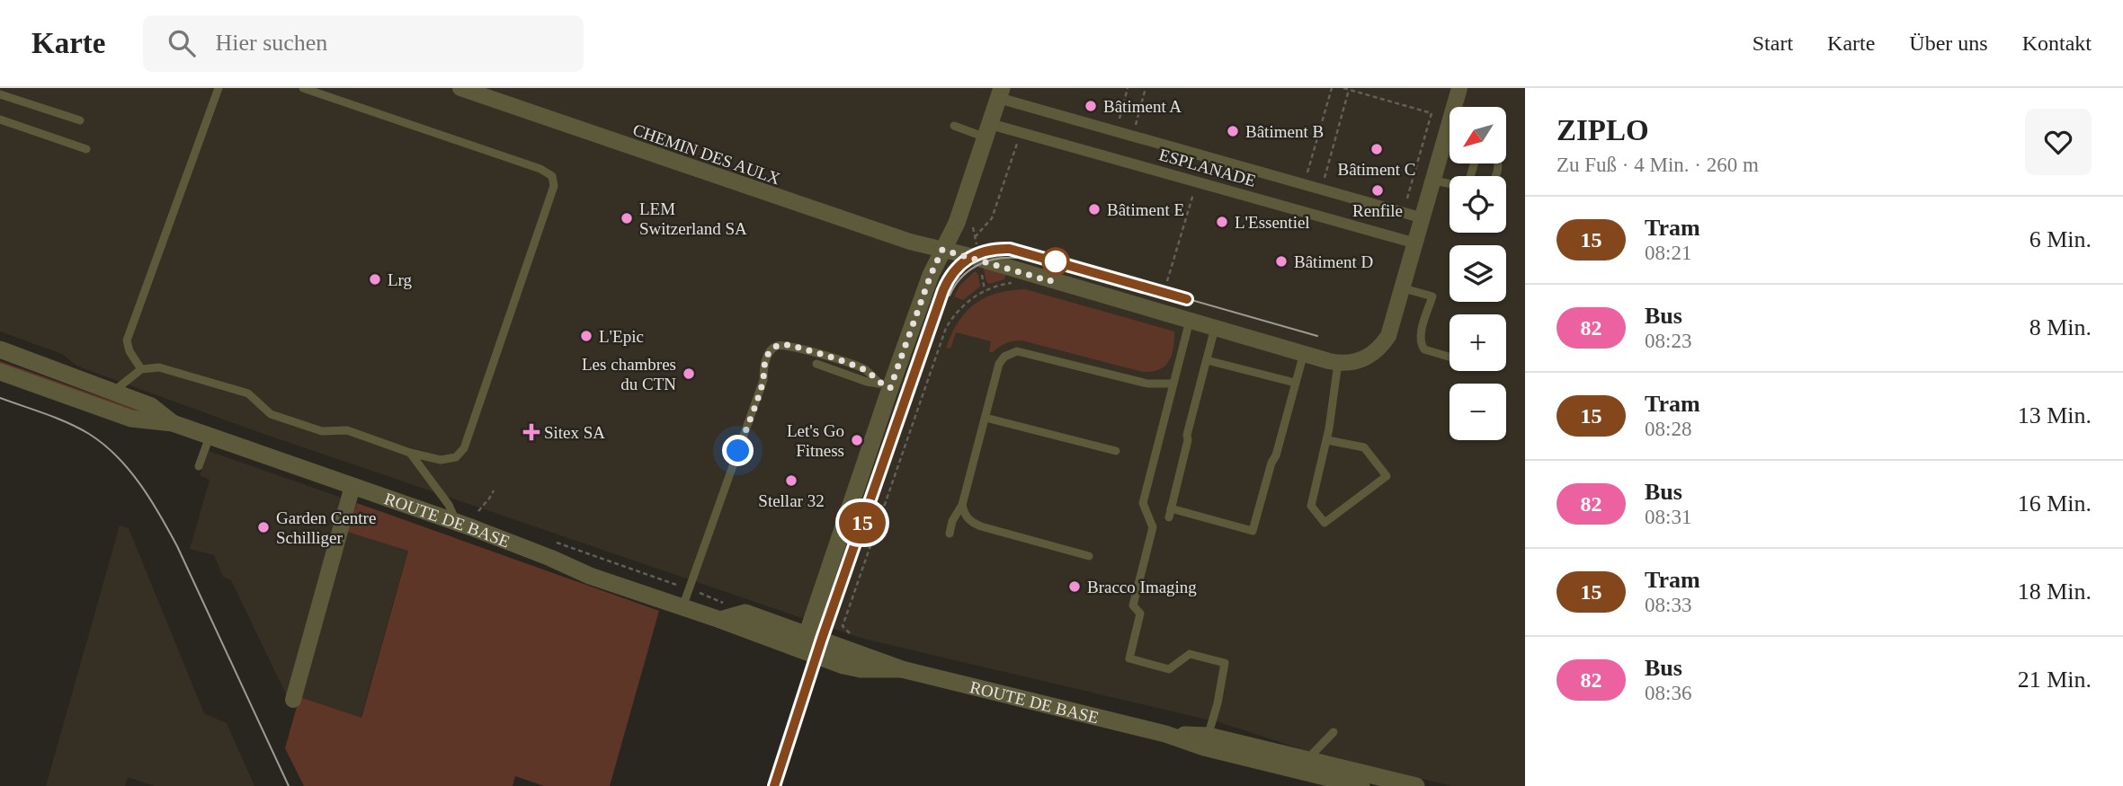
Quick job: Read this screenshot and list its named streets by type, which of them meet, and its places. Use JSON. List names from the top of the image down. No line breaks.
{"streets":{"street":["CHEMIN DES AULX","ESPLANADE","ROUTE DE BASE"]},"places":{"other":["Bâtiment A","Bâtiment B","Bâtiment C","Renfile","Bâtiment E","LEM Switzerland SA","L'Essentiel","Bâtiment D","Lrg","L'Epic","Les chambres du CTN","Let's Go Fitness","Stellar 32","Garden Centre Schilliger","Bracco Imaging"],"health":["Sitex SA"]},"lines":["tram line 15"],"north":"bottom left","page":{"header":"Karte","search":"Hier suchen","nav":["Start","Karte","Über uns","Kontakt"],"on_map":"15","heading":["ZIPLO","Zu Fuß · 4 Min. · 260 m"],"map_buttons":["+","−"],"list":[{"mark":"15","name":"Tram","note":"08:21","value":"6 Min."},{"mark":"82","name":"Bus","note":"08:23","value":"8 Min."},{"mark":"15","name":"Tram","note":"08:28","value":"13 Min."},{"mark":"82","name":"Bus","note":"08:31","value":"16 Min."},{"mark":"15","name":"Tram","note":"08:33","value":"18 Min."},{"mark":"82","name":"Bus","note":"08:36","value":"21 Min."}]}}
